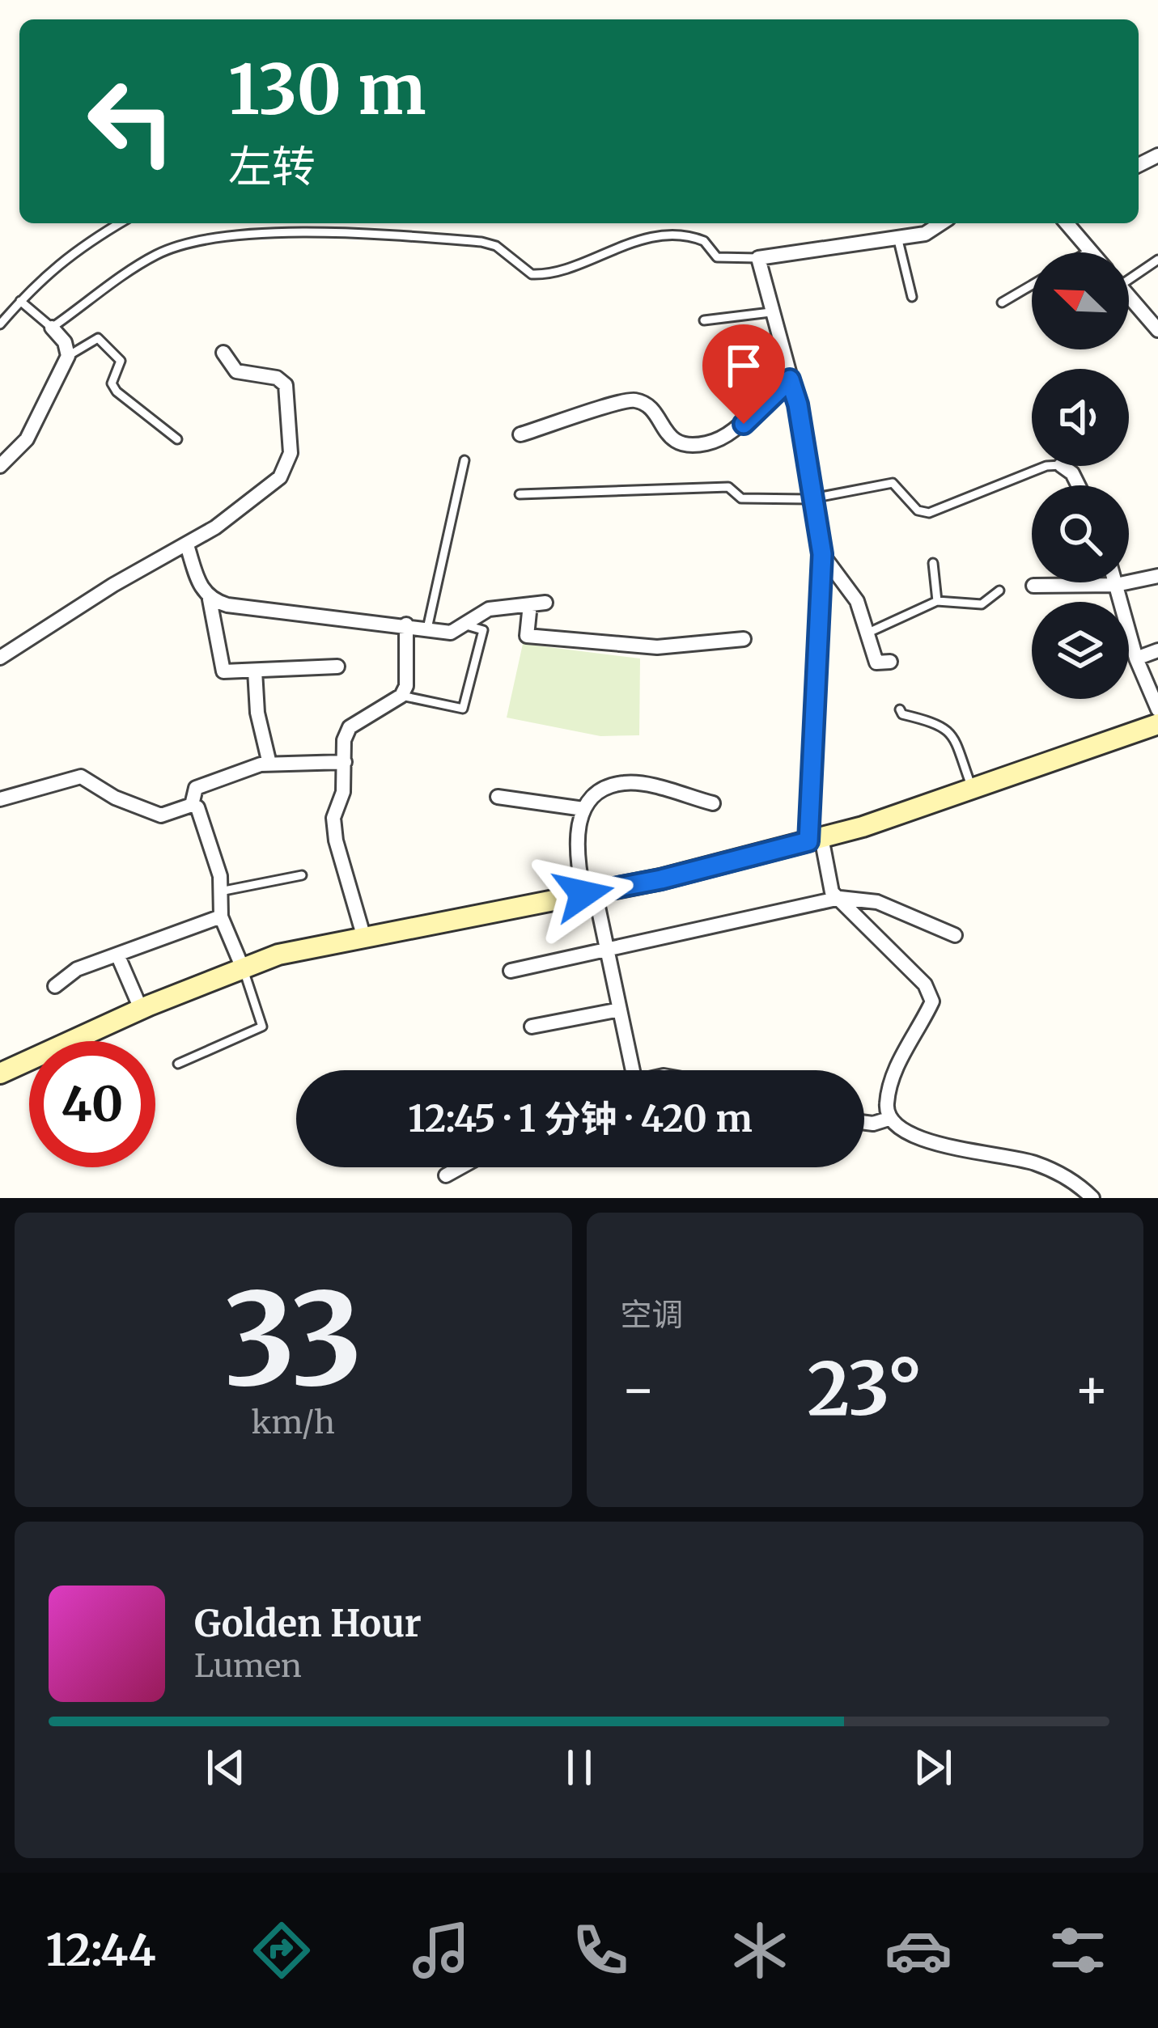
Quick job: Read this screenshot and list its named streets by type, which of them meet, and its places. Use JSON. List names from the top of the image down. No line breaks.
{"north":"top left","page":{"turn":["130 m","左转"],"limit":"40","trip":"12:45 · 1 分钟 · 420 m","tile":[["33","km/h"],"空调"],"heat":["−","23°","+"],"song":["Golden Hour","Lumen"],"tabs":"12:44"}}
